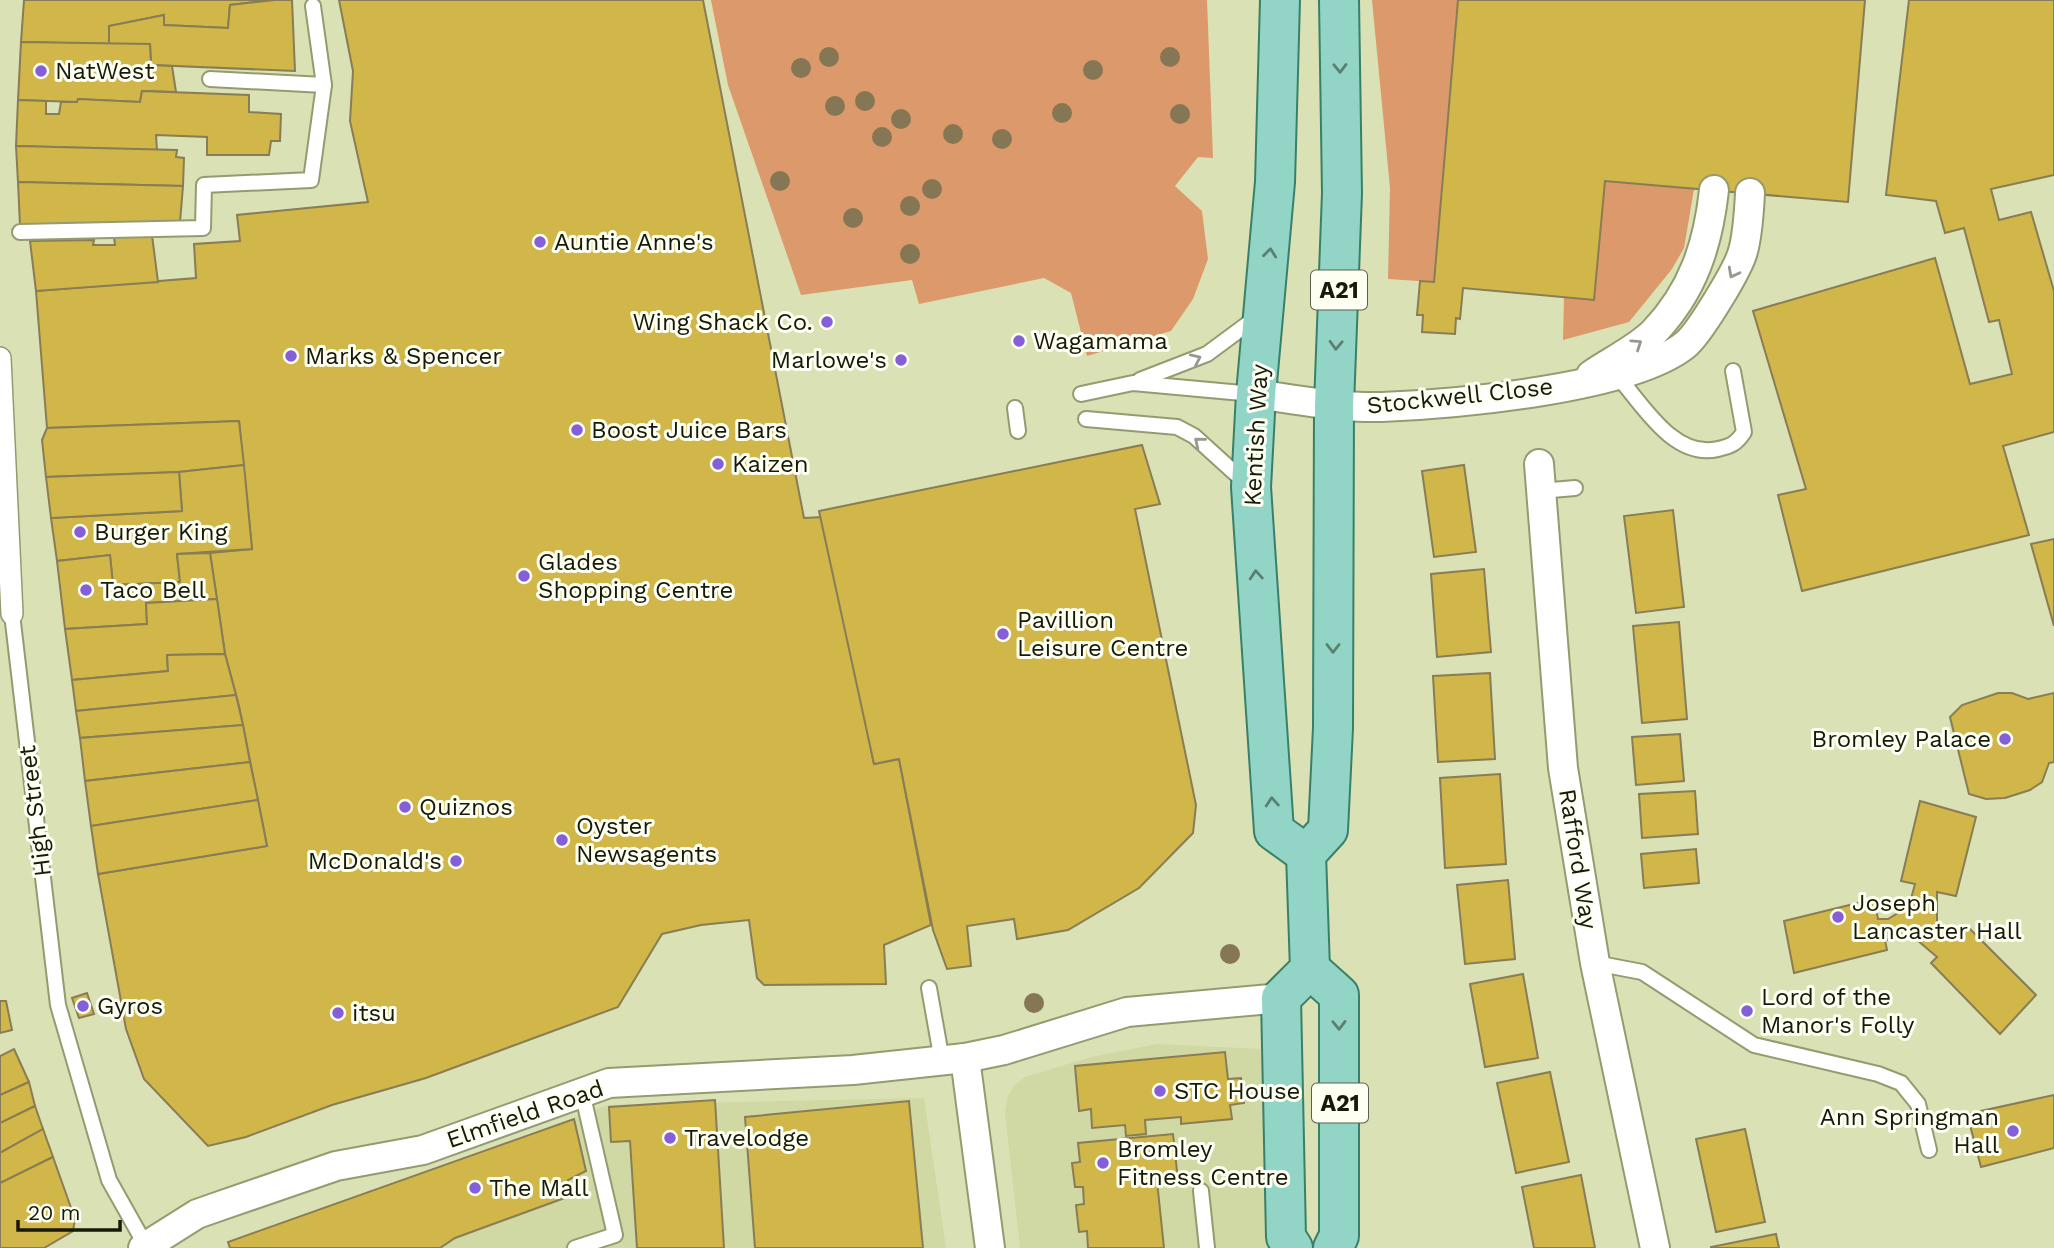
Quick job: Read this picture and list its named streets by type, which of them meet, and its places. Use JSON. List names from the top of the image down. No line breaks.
{"streets":{"main road":["A21","Kentish Way"],"street":["Stockwell Close","High Street","Rafford Way","Elmfield Road"]},"crossings":[["A21","Stockwell Close"],["A21","Kentish Way"],["A21","Elmfield Road"],["Stockwell Close","Kentish Way"],["High Street","Elmfield Road"]],"places":["NatWest","Auntie Anne's","Wing Shack Co.","Wagamama","Marks & Spencer","Marlowe's","Boost Juice Bars","Kaizen","Burger King","Glades Shopping Centre","Taco Bell","Pavillion Leisure Centre","Bromley Palace","Quiznos","Oyster Newsagents","McDonald's","Joseph Lancaster Hall","Gyros","Lord of the Manor's Folly","itsu","STC House","Ann Springman Hall","Travelodge","Bromley Fitness Centre","The Mall"],"scale_bar":"20 m"}
